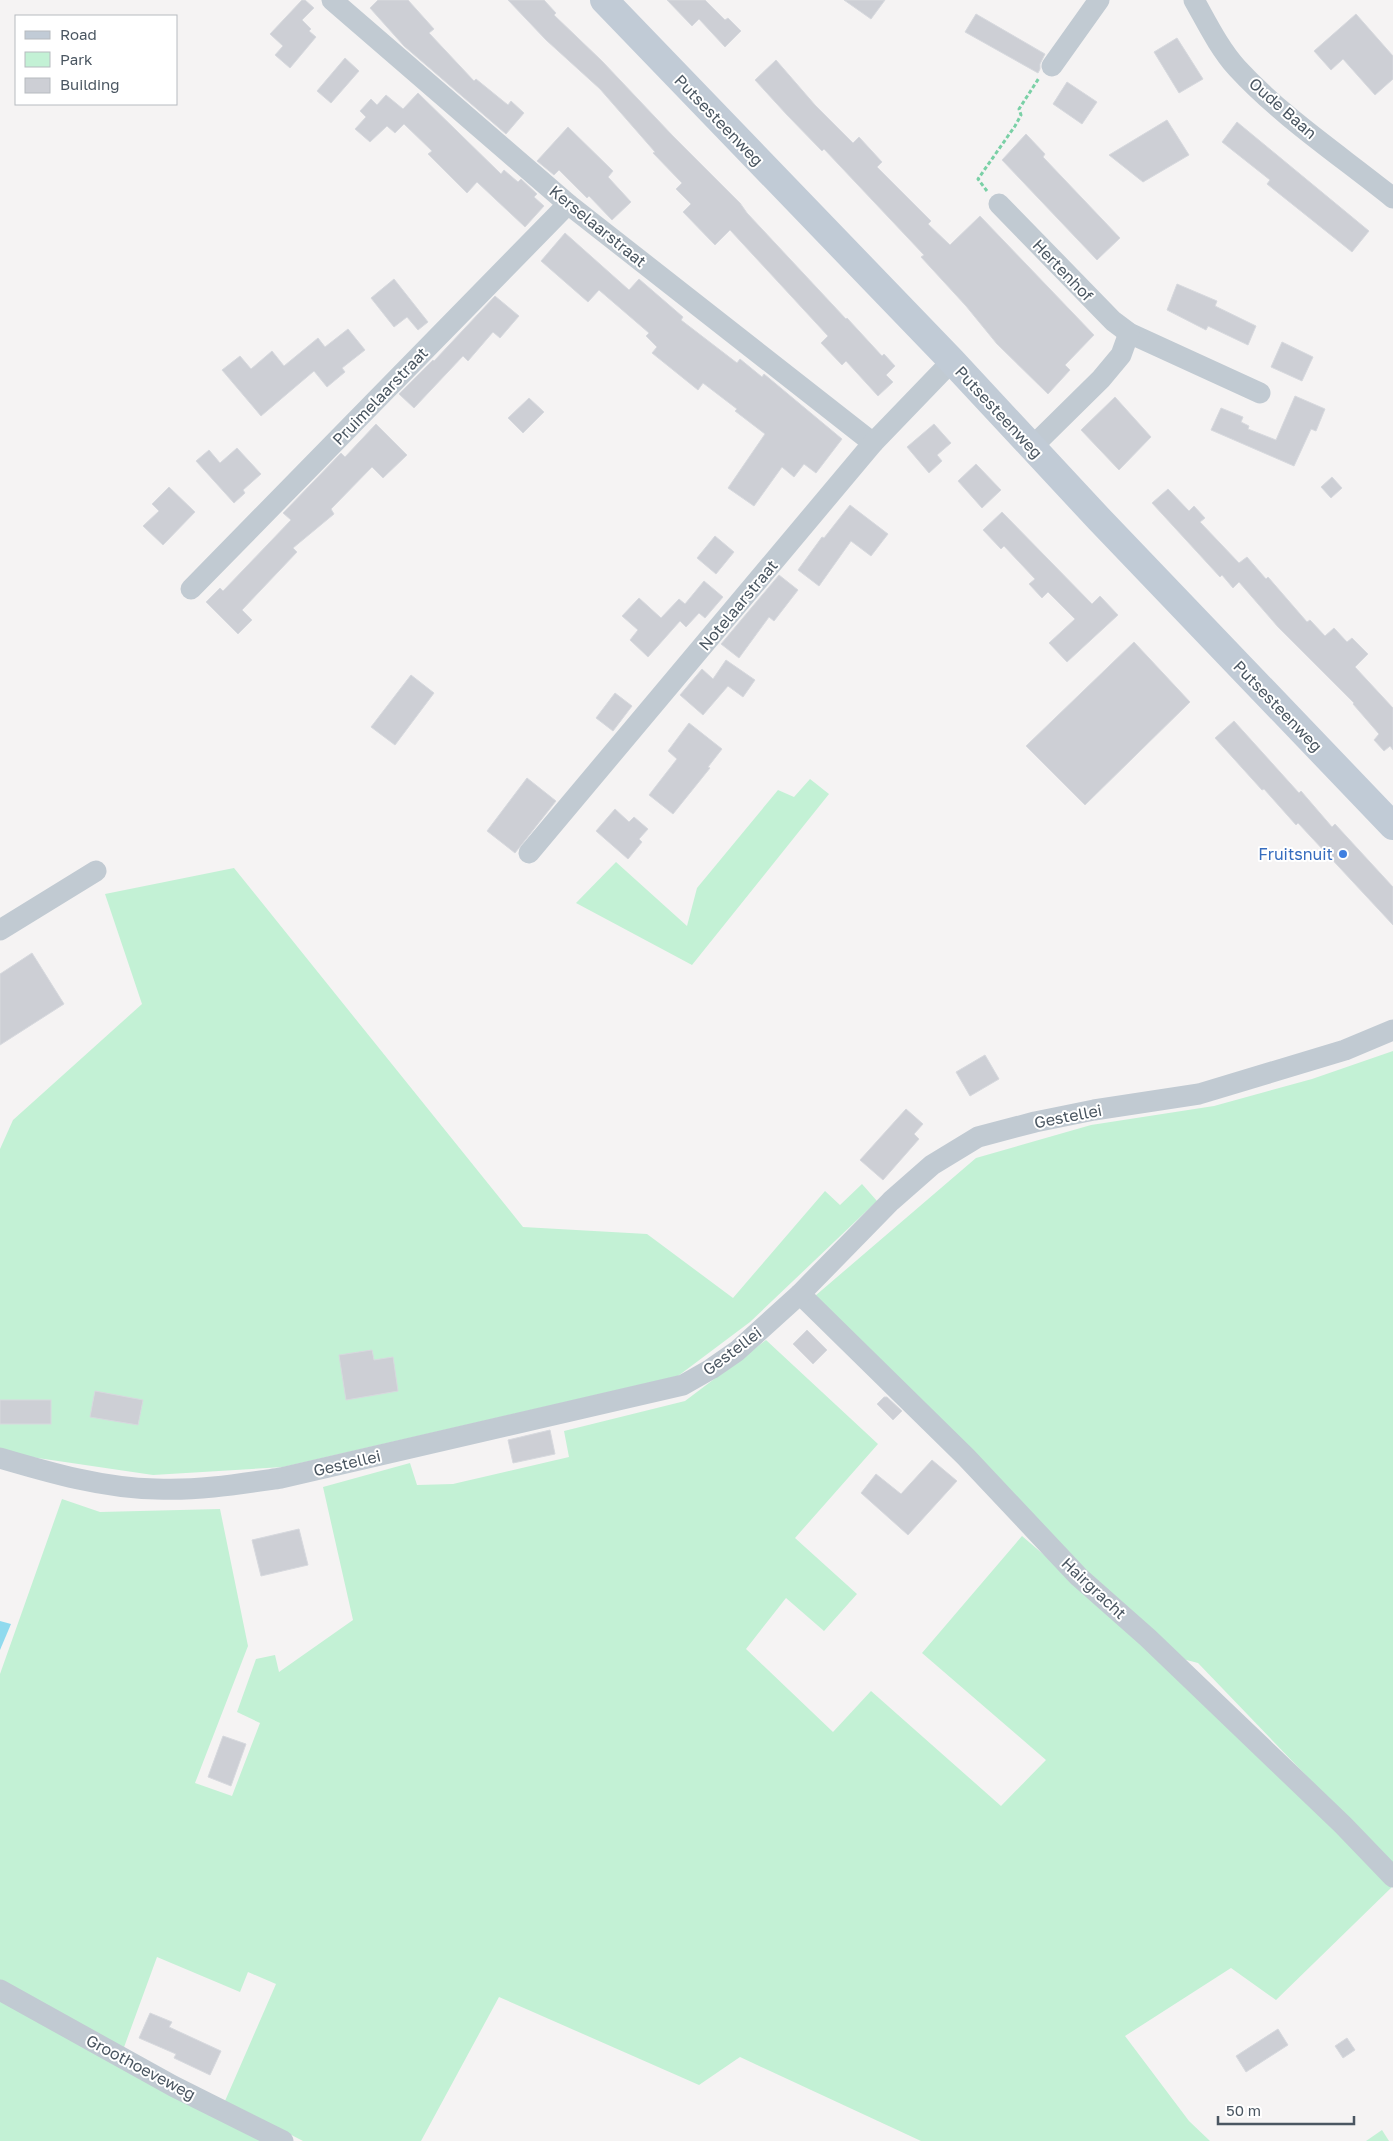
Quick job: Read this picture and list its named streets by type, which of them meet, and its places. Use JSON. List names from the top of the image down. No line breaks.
{"streets":{"main road":["Putsesteenweg"],"street":["Oude Baan","Kerselaarstraat","Hertenhof","Pruimelaarstraat","Notelaarstraat","Gestellei","Hairgracht","Groothoeveweg"]},"crossings":[["Putsesteenweg","Notelaarstraat"],["Kerselaarstraat","Pruimelaarstraat"],["Kerselaarstraat","Notelaarstraat"],["Gestellei","Hairgracht"]],"places":["Fruitsnuit"],"legend":["Road","Park","Building"],"scale_bar":"50 m"}
